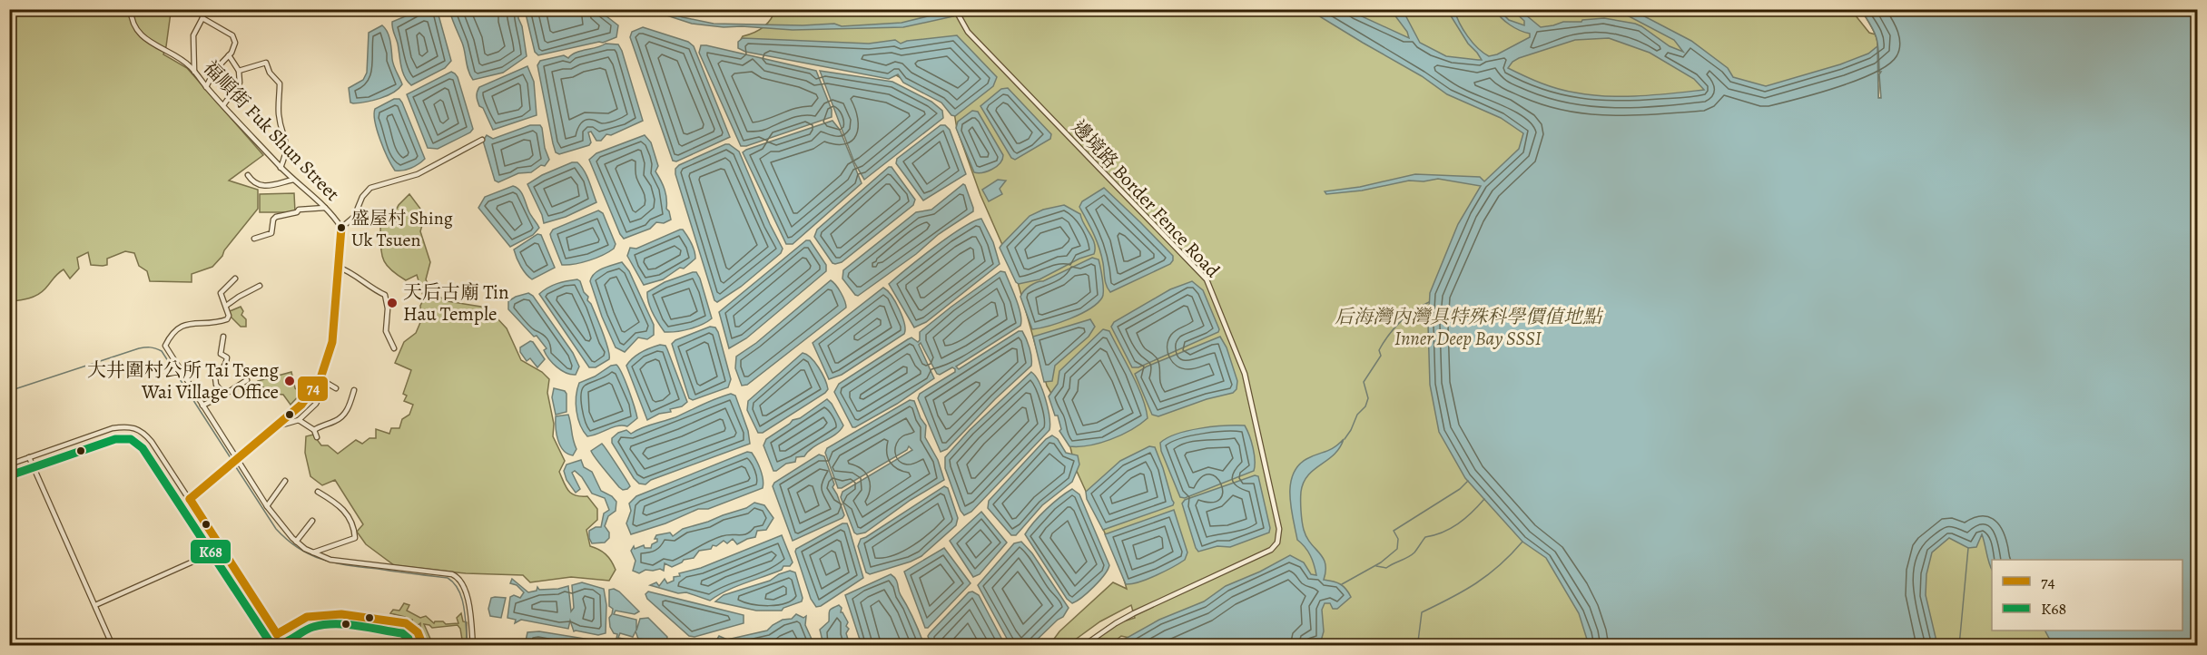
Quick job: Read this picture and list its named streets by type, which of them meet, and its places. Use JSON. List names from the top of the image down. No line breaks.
{"streets":{"street":["福順街 Fuk Shun Street","邊境路 Border Fence Road"]},"parks":["后海灣內灣具特殊科學價值地點 Inner Deep Bay SSSI"],"places":["盛屋村 Shing Uk Tsuen","天后古廟 Tin Hau Temple","大井圍村公所 Tai Tseng Wai Village Office"],"lines":["transit line 74","transit line K68"],"legend":["74","K68"]}
